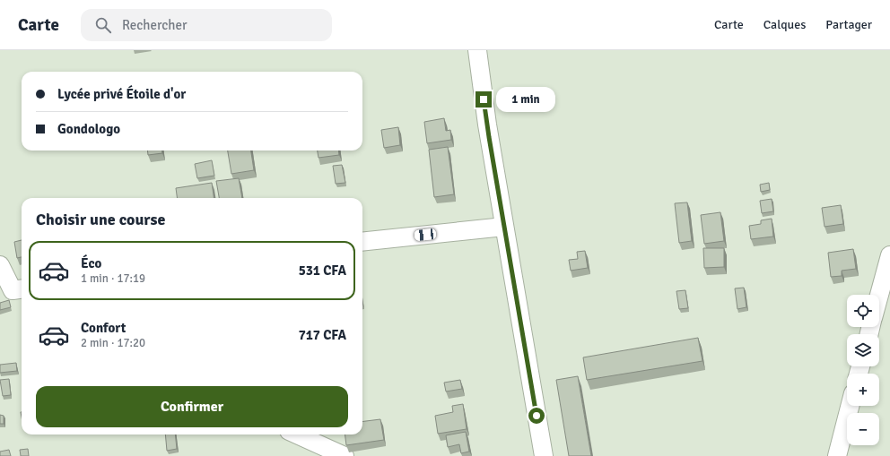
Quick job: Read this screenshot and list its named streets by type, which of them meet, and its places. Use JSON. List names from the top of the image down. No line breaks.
{"page":{"header":"Carte","search":"Rechercher","nav":["Carte","Calques","Partager"],"banner":["Lycée privé Étoile d'or","Gondologo"],"bubble":"1 min","heading":"Choisir une course","list":[{"name":"Éco","note":"1 min · 17:19","value":"531 CFA"},{"name":"Confort","note":"2 min · 17:20","value":"717 CFA"}],"map_buttons":["+","−"],"buttons":"Confirmer"}}
